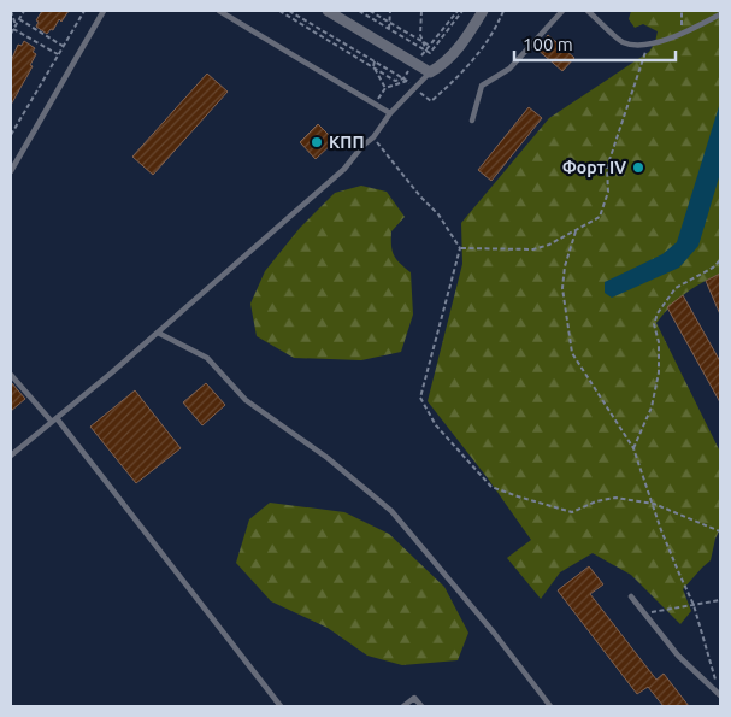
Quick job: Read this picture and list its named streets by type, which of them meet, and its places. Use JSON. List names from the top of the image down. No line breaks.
{"places":["КПП","Форт IV"],"scale_bar":"100 m"}
